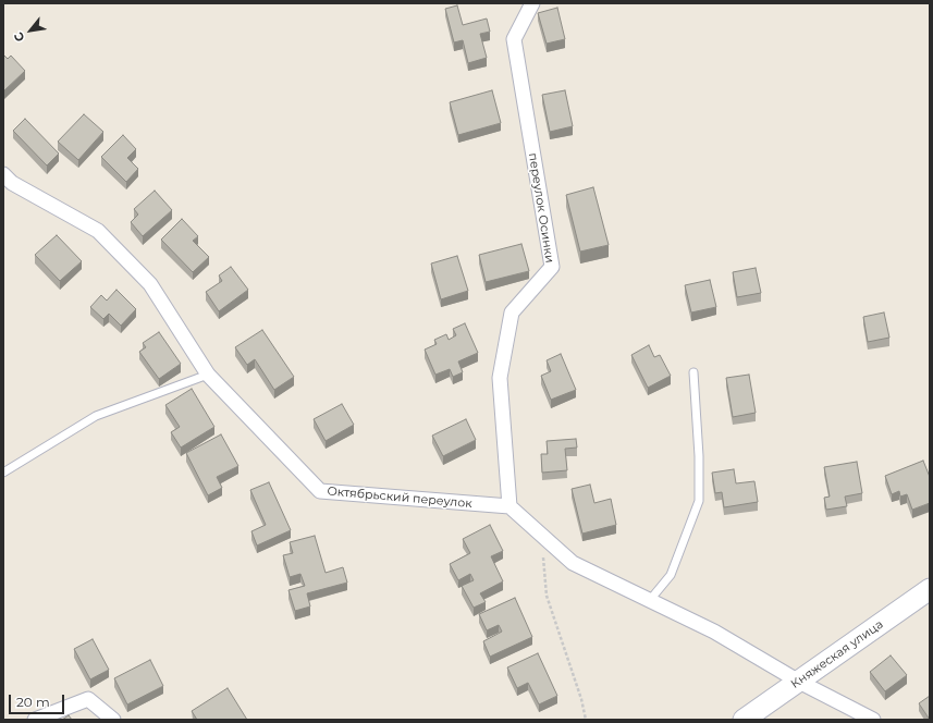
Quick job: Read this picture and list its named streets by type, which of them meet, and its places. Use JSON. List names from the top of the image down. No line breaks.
{"streets":{"street":["переулок Осинки","Октябрьский переулок","Княжеская улица"]},"crossings":[["переулок Осинки","Октябрьский переулок"]],"scale_bar":"20 m","north":"bottom left"}
